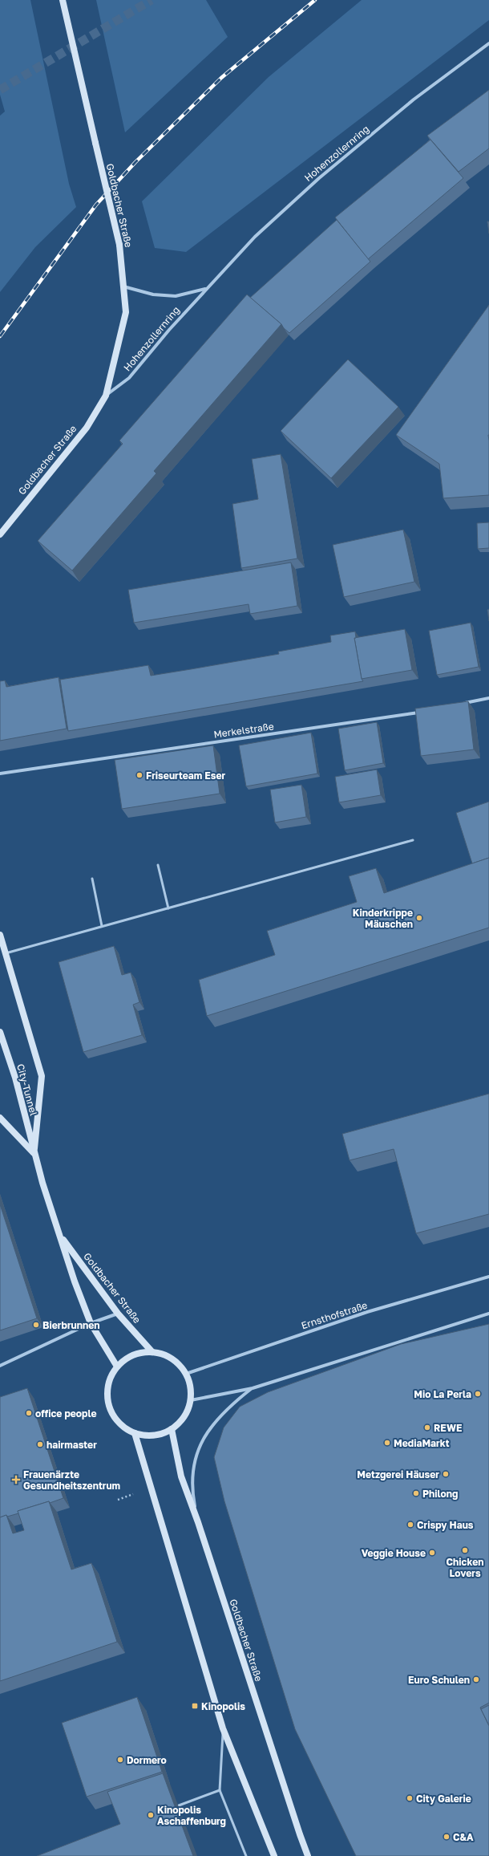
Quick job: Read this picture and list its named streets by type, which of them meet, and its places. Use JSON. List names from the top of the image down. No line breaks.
{"streets":{"main road":["Goldbacher Straße","City-Tunnel"],"street":["Hohenzollernring","Merkelstraße","Ernsthofstraße"]},"crossings":[["Hohenzollernring","Goldbacher Straße"],["Goldbacher Straße","City-Tunnel"],["Goldbacher Straße","Ernsthofstraße"]],"places":{"other":["Friseurteam Eser","Kinderkrippe Mäuschen","Bierbrunnen","Mio La Perla","office people","REWE","MediaMarkt","hairmaster","Metzgerei Häuser","Philong","Crispy Haus","Chicken Lovers","Veggie House","Euro Schulen","Dormero","City Galerie","Kinopolis Aschaffenburg","C&A"],"health":["Frauenärzte Gesundheitszentrum"],"transit":["Kinopolis"]}}
